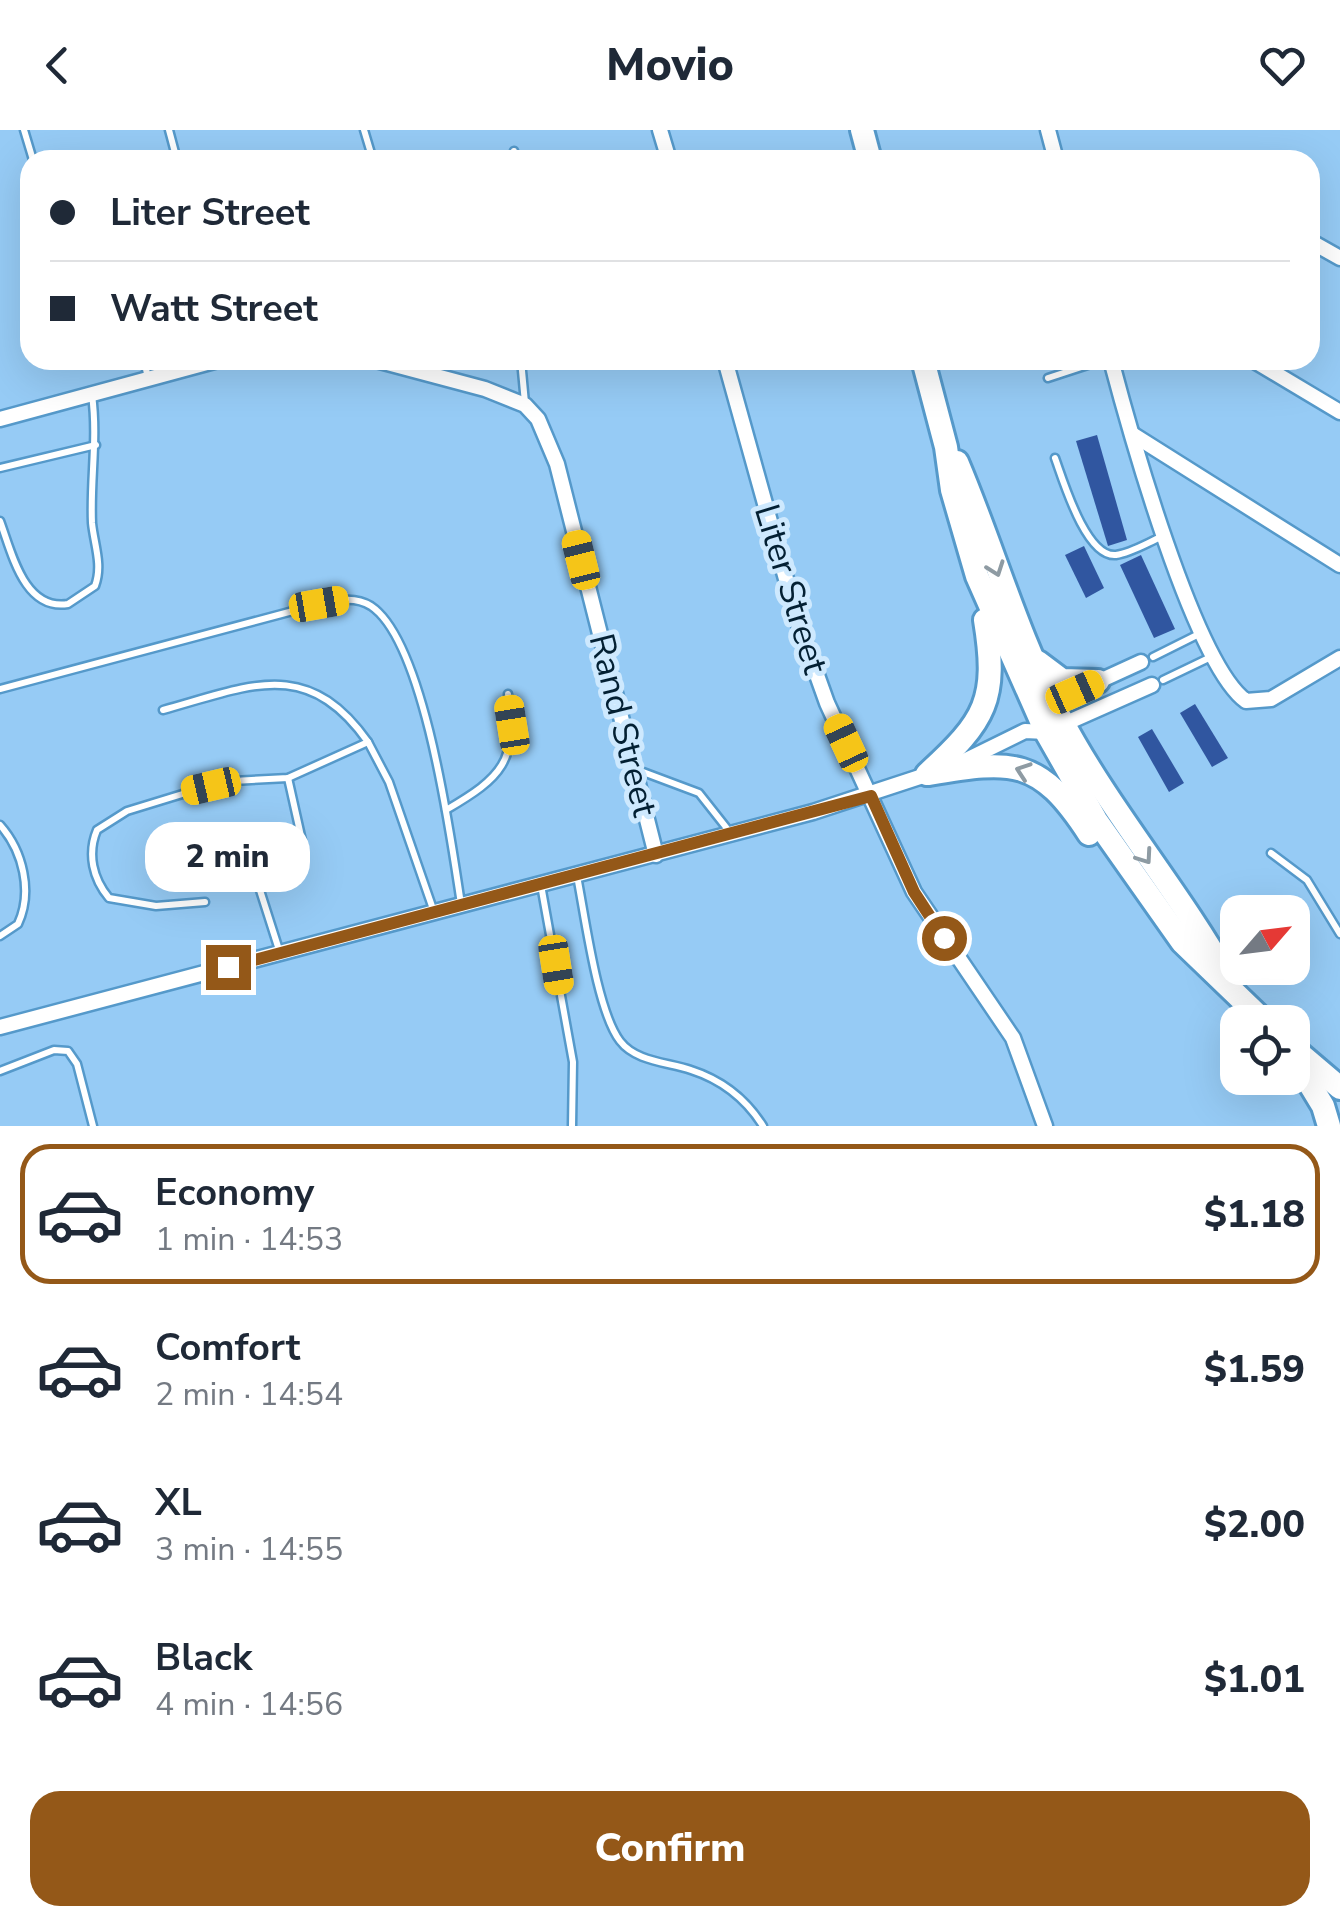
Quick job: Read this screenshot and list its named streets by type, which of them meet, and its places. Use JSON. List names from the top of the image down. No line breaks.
{"streets":{"street":["Liter Street","Rand Street"]},"north":"top right","page":{"header":"Movio","banner":["Liter Street","Watt Street"],"bubble":"2 min","list":[{"name":"Economy","note":"1 min · 14:53","value":"$1.18"},{"name":"Comfort","note":"2 min · 14:54","value":"$1.59"},{"name":"XL","note":"3 min · 14:55","value":"$2.00"},{"name":"Black","note":"4 min · 14:56","value":"$1.01"}],"buttons":"Confirm"}}
